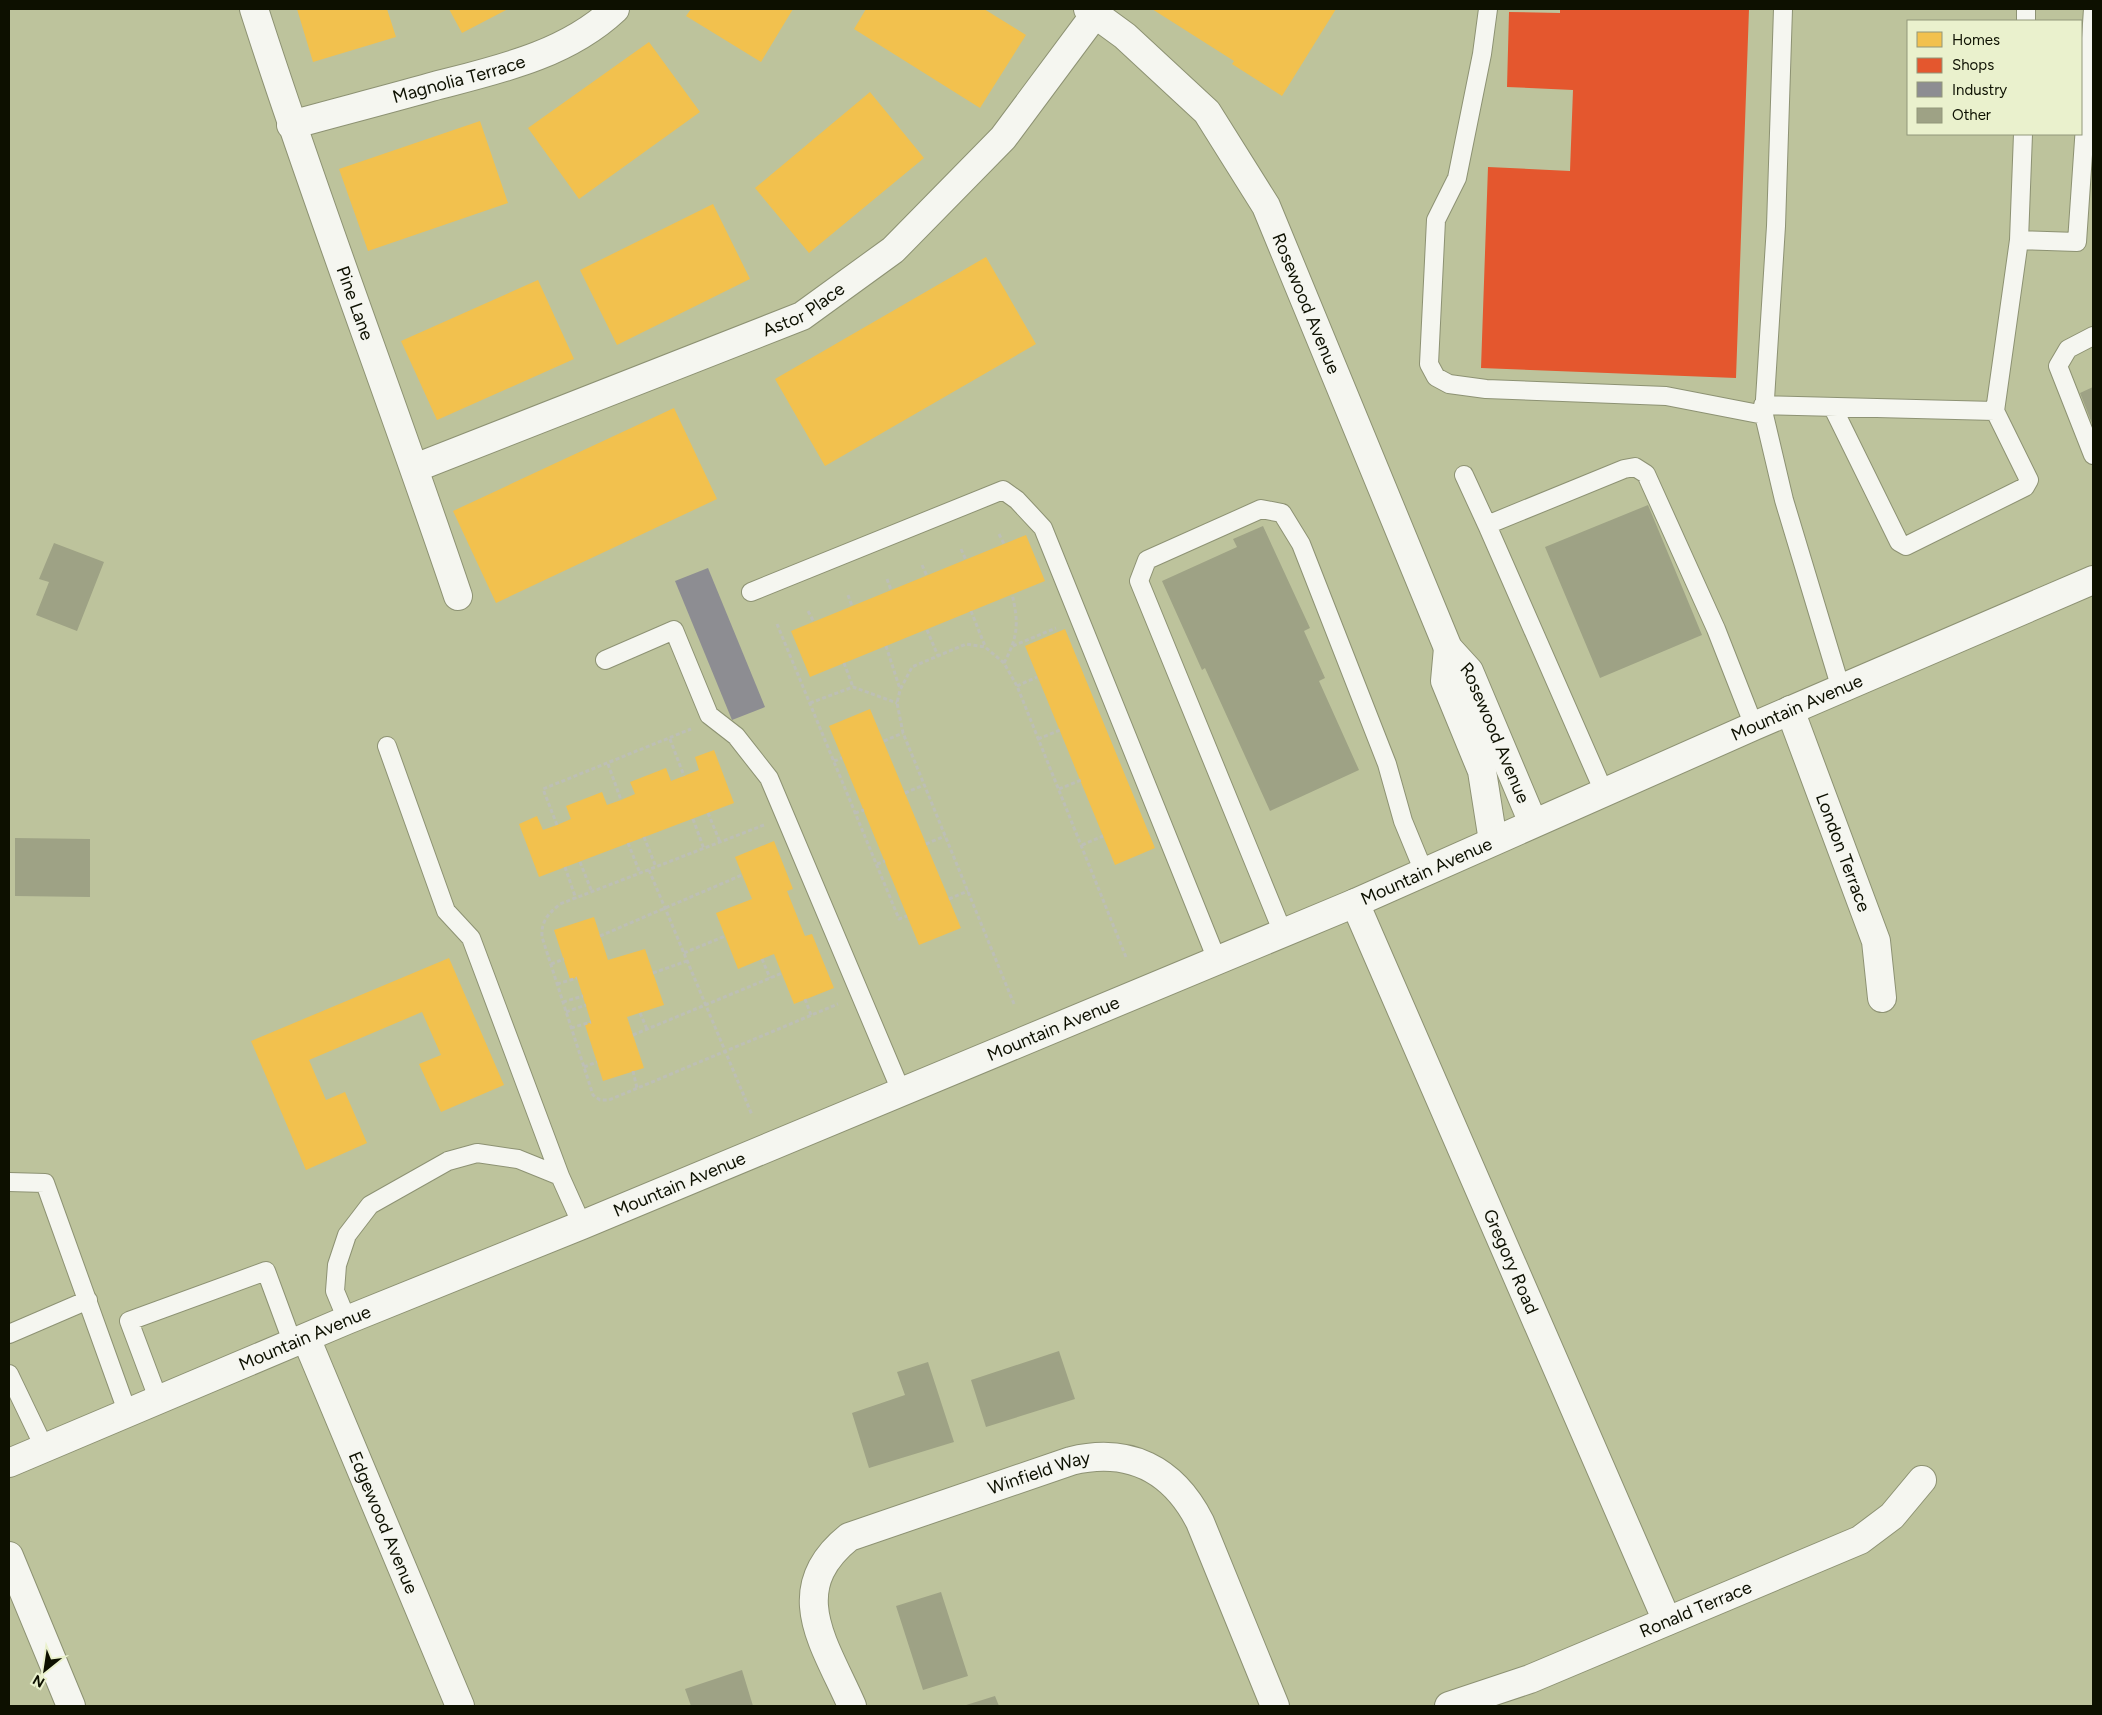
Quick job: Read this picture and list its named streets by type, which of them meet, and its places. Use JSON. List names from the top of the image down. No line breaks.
{"streets":{"street":["Magnolia Terrace","Pine Lane","Rosewood Avenue","Astor Place","Mountain Avenue","London Terrace","Gregory Road","Winfield Way","Edgewood Avenue","Ronald Terrace"]},"crossings":[["Magnolia Terrace","Pine Lane"],["Pine Lane","Astor Place"],["Rosewood Avenue","Astor Place"],["Rosewood Avenue","Mountain Avenue"],["Mountain Avenue","London Terrace"],["Mountain Avenue","Gregory Road"],["Mountain Avenue","Edgewood Avenue"],["Gregory Road","Ronald Terrace"]],"legend":["Homes","Shops","Industry","Other"],"north":"bottom left"}
